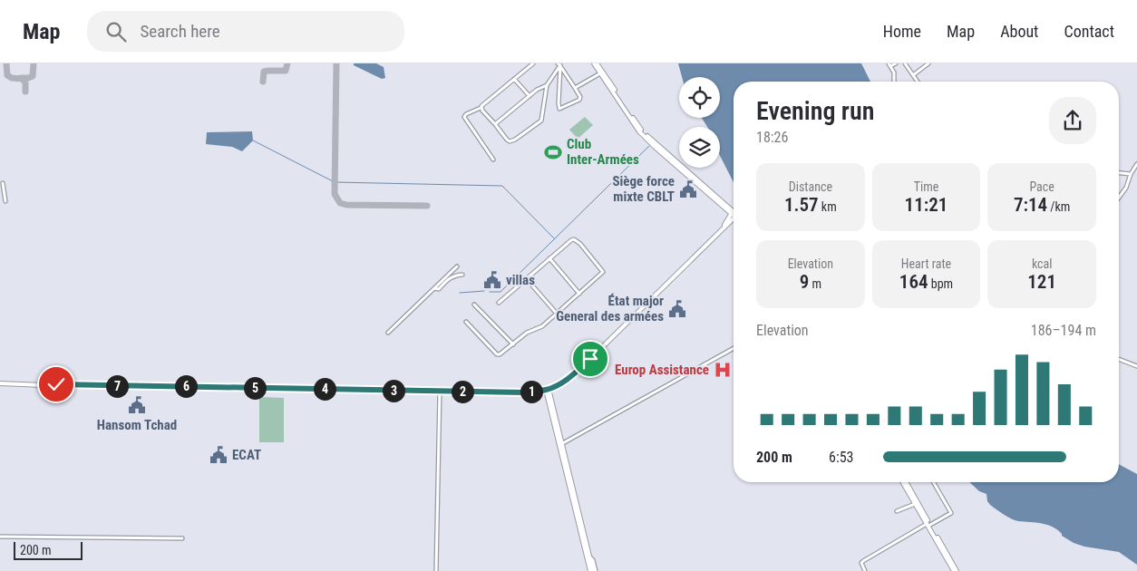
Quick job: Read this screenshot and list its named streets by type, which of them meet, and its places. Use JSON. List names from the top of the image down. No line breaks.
{"places":{"sports":["Club Inter-Armées"],"public building":["Siège force mixte CBLT","villas","État major General des armées","Hansom Tchad","ECAT"],"hospital":["Europ Assistance"]},"scale_bar":"200 m","page":{"header":"Map","search":"Search here","nav":["Home","Map","About","Contact"],"heading":["Evening run","18:26"],"stats":[["Distance","1.57 km"],["Time","11:21"],["Pace","7:14 /km"],["Elevation","9 m"],["Heart rate","164 bpm"],["kcal","121"]],"chart":["Elevation","186–194 m"],"pins":["6","7","5","4","3","1","2"],"list":[{"name":"200 m","note":"6:53"}],"scale":"200 m"}}
